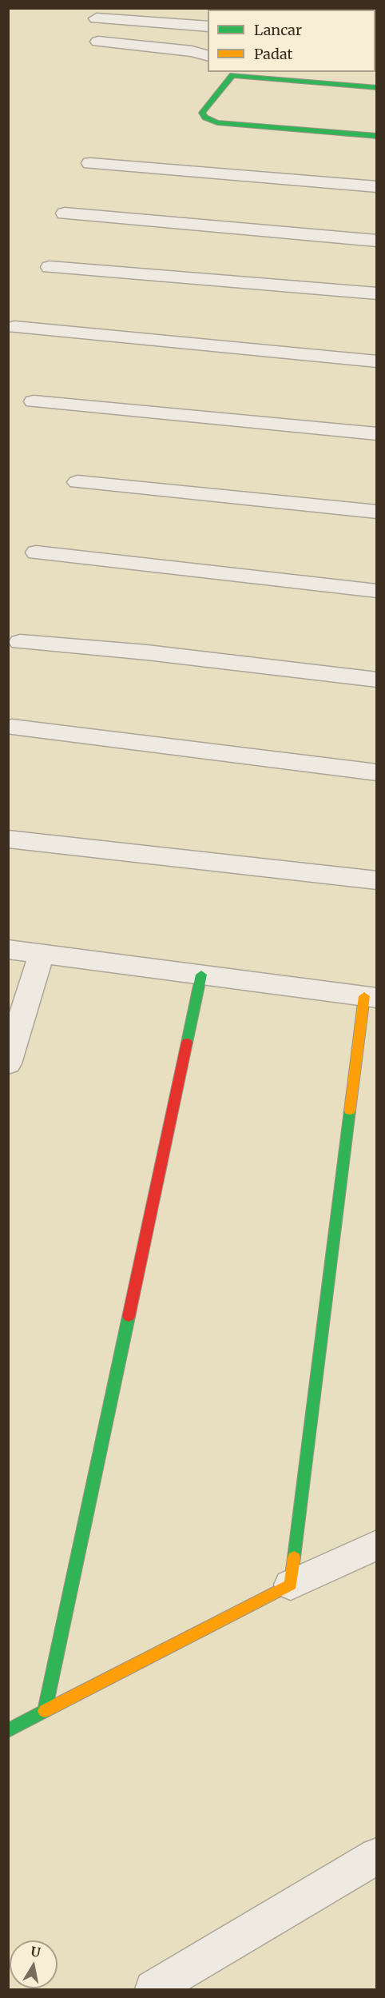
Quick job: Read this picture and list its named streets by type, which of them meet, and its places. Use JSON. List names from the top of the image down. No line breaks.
{"legend":["Lancar","Padat"],"north":"top"}
